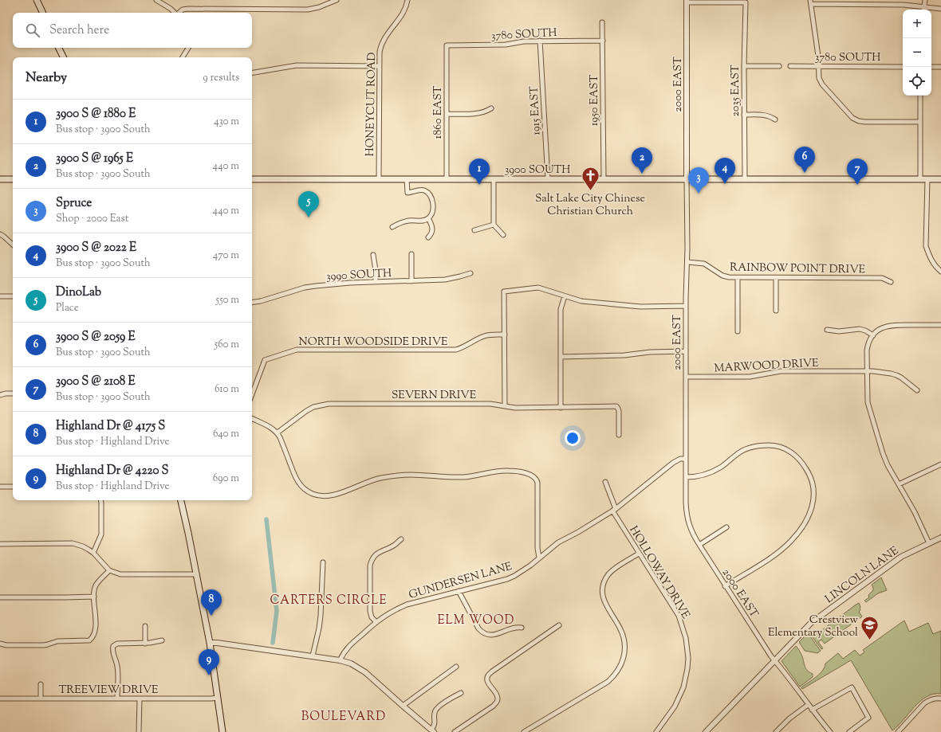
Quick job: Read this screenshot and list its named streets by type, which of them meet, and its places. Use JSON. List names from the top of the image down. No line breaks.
{"streets":{"main road":["3900 SOUTH"],"street":["3780 SOUTH","2000 EAST","2035 EAST","1950 EAST","HONEYCUT ROAD","1915 EAST","1860 EAST","RAINBOW POINT DRIVE","3990 SOUTH","NORTH WOODSIDE DRIVE","MARWOOD DRIVE","SEVERN DRIVE","HOLLOWAY DRIVE","LINCOLN LANE","GUNDERSEN LANE","TREEVIEW DRIVE"]},"crossings":[["3780 SOUTH","1950 EAST"],["3780 SOUTH","1915 EAST"],["3780 SOUTH","1860 EAST"],["2000 EAST","2035 EAST"],["2000 EAST","3900 SOUTH"],["2000 EAST","RAINBOW POINT DRIVE"],["2000 EAST","MARWOOD DRIVE"],["2000 EAST","LINCOLN LANE"],["2000 EAST","GUNDERSEN LANE"],["2035 EAST","3900 SOUTH"],["1950 EAST","3900 SOUTH"],["HONEYCUT ROAD","3900 SOUTH"],["1915 EAST","3900 SOUTH"],["1860 EAST","3900 SOUTH"],["HOLLOWAY DRIVE","GUNDERSEN LANE"]],"districts":["CARTERS CIRCLE","ELM WOOD","BOULEVARD"],"places":{"church":["Salt Lake City Chinese Christian Church"],"school or university":["Crestview Elementary School"]},"page":{"map_buttons":["+","−"],"search":"Search here","heading":["Nearby","9 results"],"list":[{"mark":"1","name":"3900 S @ 1880 E","note":"Bus stop · 3900 South","value":"430 m"},{"mark":"2","name":"3900 S @ 1965 E","note":"Bus stop · 3900 South","value":"440 m"},{"mark":"3","name":"Spruce","note":"Shop · 2000 East","value":"440 m"},{"mark":"4","name":"3900 S @ 2022 E","note":"Bus stop · 3900 South","value":"470 m"},{"mark":"5","name":"DinoLab","note":"Place","value":"550 m"},{"mark":"6","name":"3900 S @ 2059 E","note":"Bus stop · 3900 South","value":"560 m"},{"mark":"7","name":"3900 S @ 2108 E","note":"Bus stop · 3900 South","value":"610 m"},{"mark":"8","name":"Highland Dr @ 4175 S","note":"Bus stop · Highland Drive","value":"640 m"},{"mark":"9","name":"Highland Dr @ 4220 S","note":"Bus stop · Highland Drive","value":"690 m"}],"pins":["6","2","4","1","7","3","5","8","9"]}}
